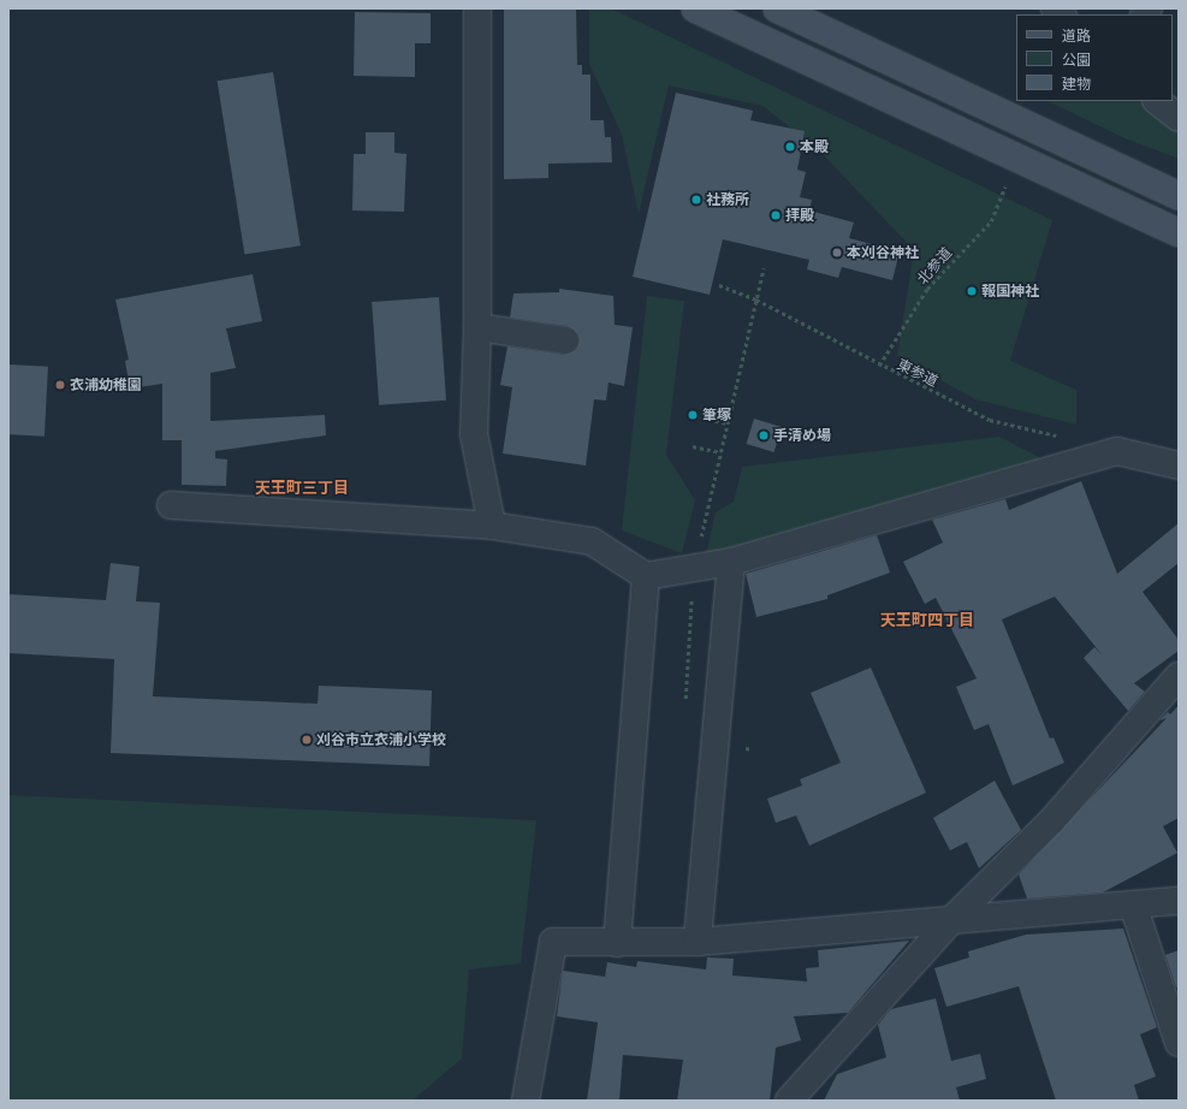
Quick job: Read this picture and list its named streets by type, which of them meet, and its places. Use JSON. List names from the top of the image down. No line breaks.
{"streets":{"path":["北参道","東参道"]},"crossings":[["北参道","東参道"]],"districts":["天王町三丁目","天王町四丁目"],"places":["本殿","社務所","拝殿","本刈谷神社","報国神社","衣浦幼稚園","筆塚","手清め場","刈谷市立衣浦小学校"],"legend":["道路","公園","建物"]}
